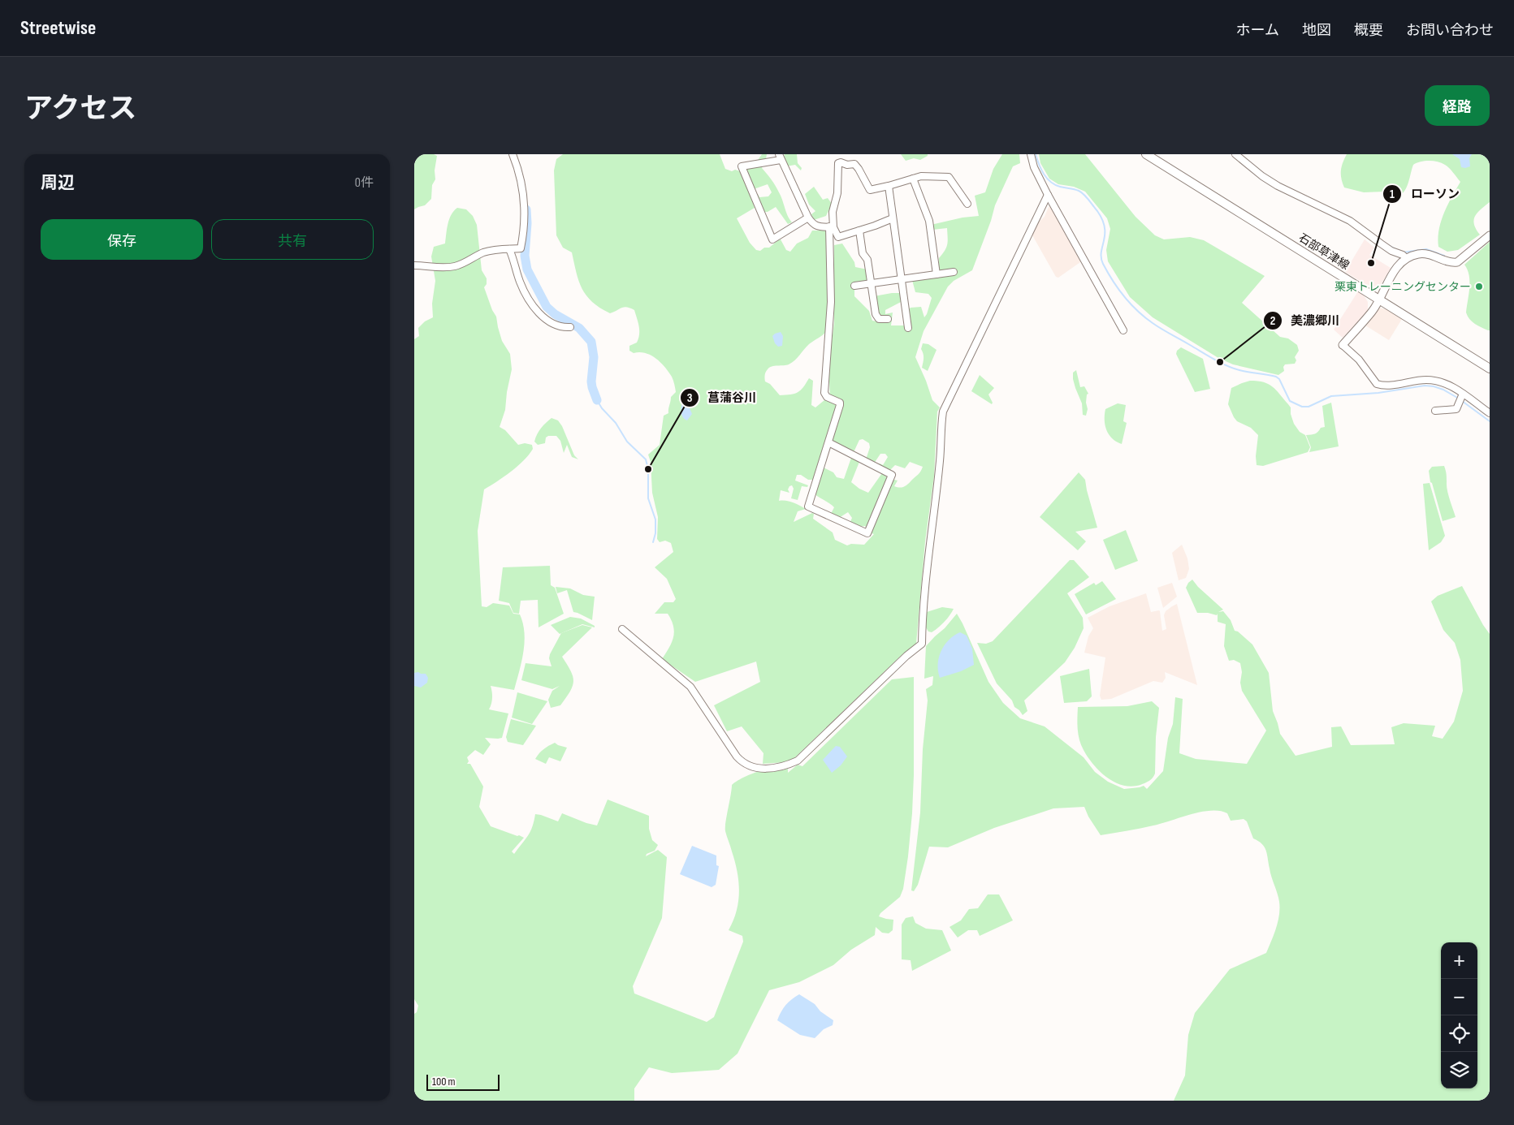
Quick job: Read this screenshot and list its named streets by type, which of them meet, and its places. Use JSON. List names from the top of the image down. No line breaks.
{"streets":{"main road":["石部草津線"]},"places":["ローソン","栗東トレーニングセンター","美濃郷川","菖蒲谷川"],"scale_bar":"100 m","page":{"header":"Streetwise","nav":["ホーム","地図","概要","お問い合わせ"],"title":"アクセス","buttons":["経路",["保存","共有"]],"heading":["周辺","0件"],"map_buttons":["+","−"],"scale":"100 m"}}
